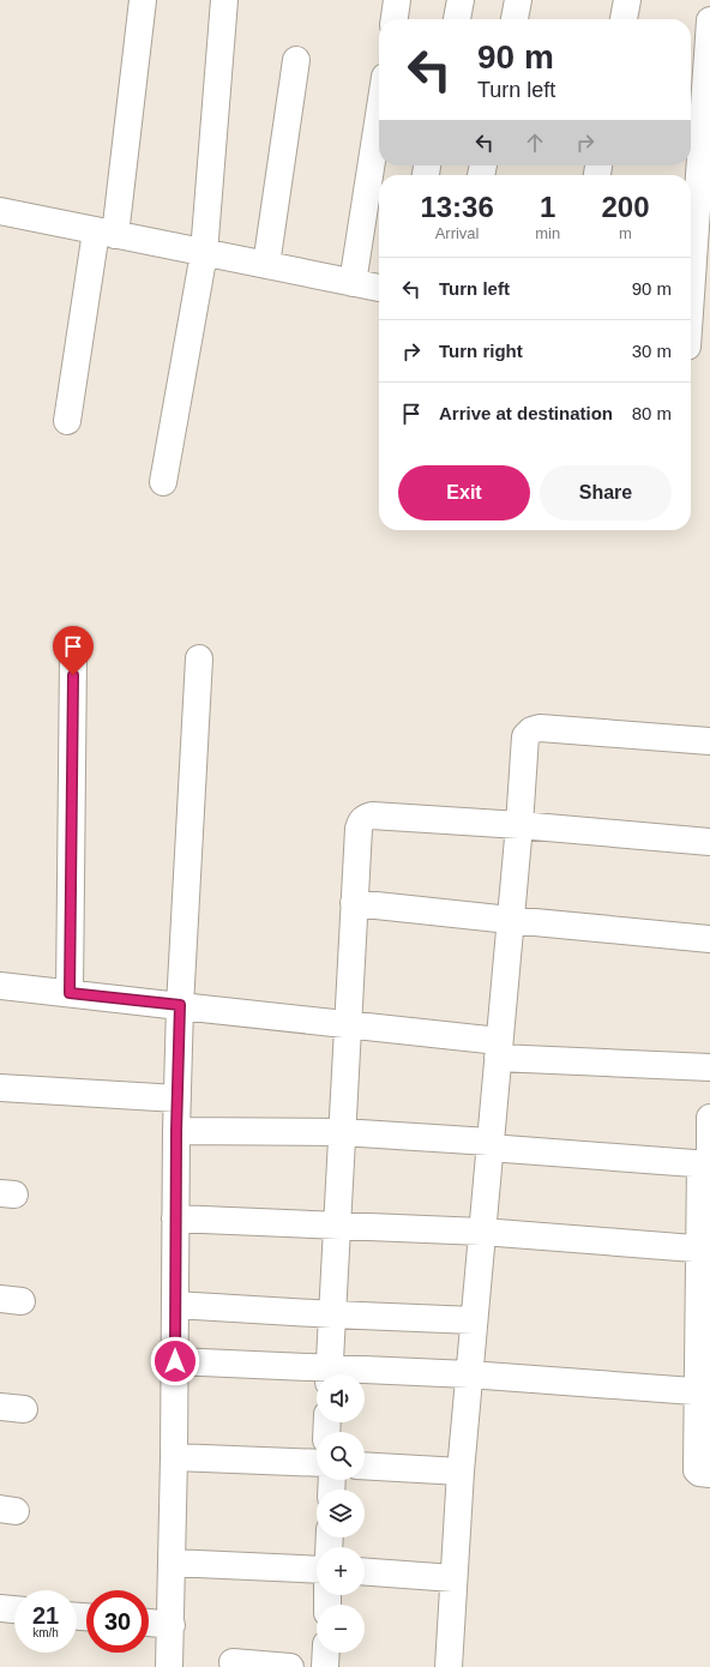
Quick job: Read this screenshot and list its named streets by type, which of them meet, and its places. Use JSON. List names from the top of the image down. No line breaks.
{"page":{"turn":["90 m","Turn left"],"eta":["13:36","Arrival","1","min","200","m"],"list":[{"name":"Turn left","value":"90 m"},{"name":"Turn right","value":"30 m"},{"name":"Arrive at destination","value":"80 m"}],"buttons":["Exit","Share"],"map_buttons":["+","−"],"speed":"21 km/h","limit":"30"}}
